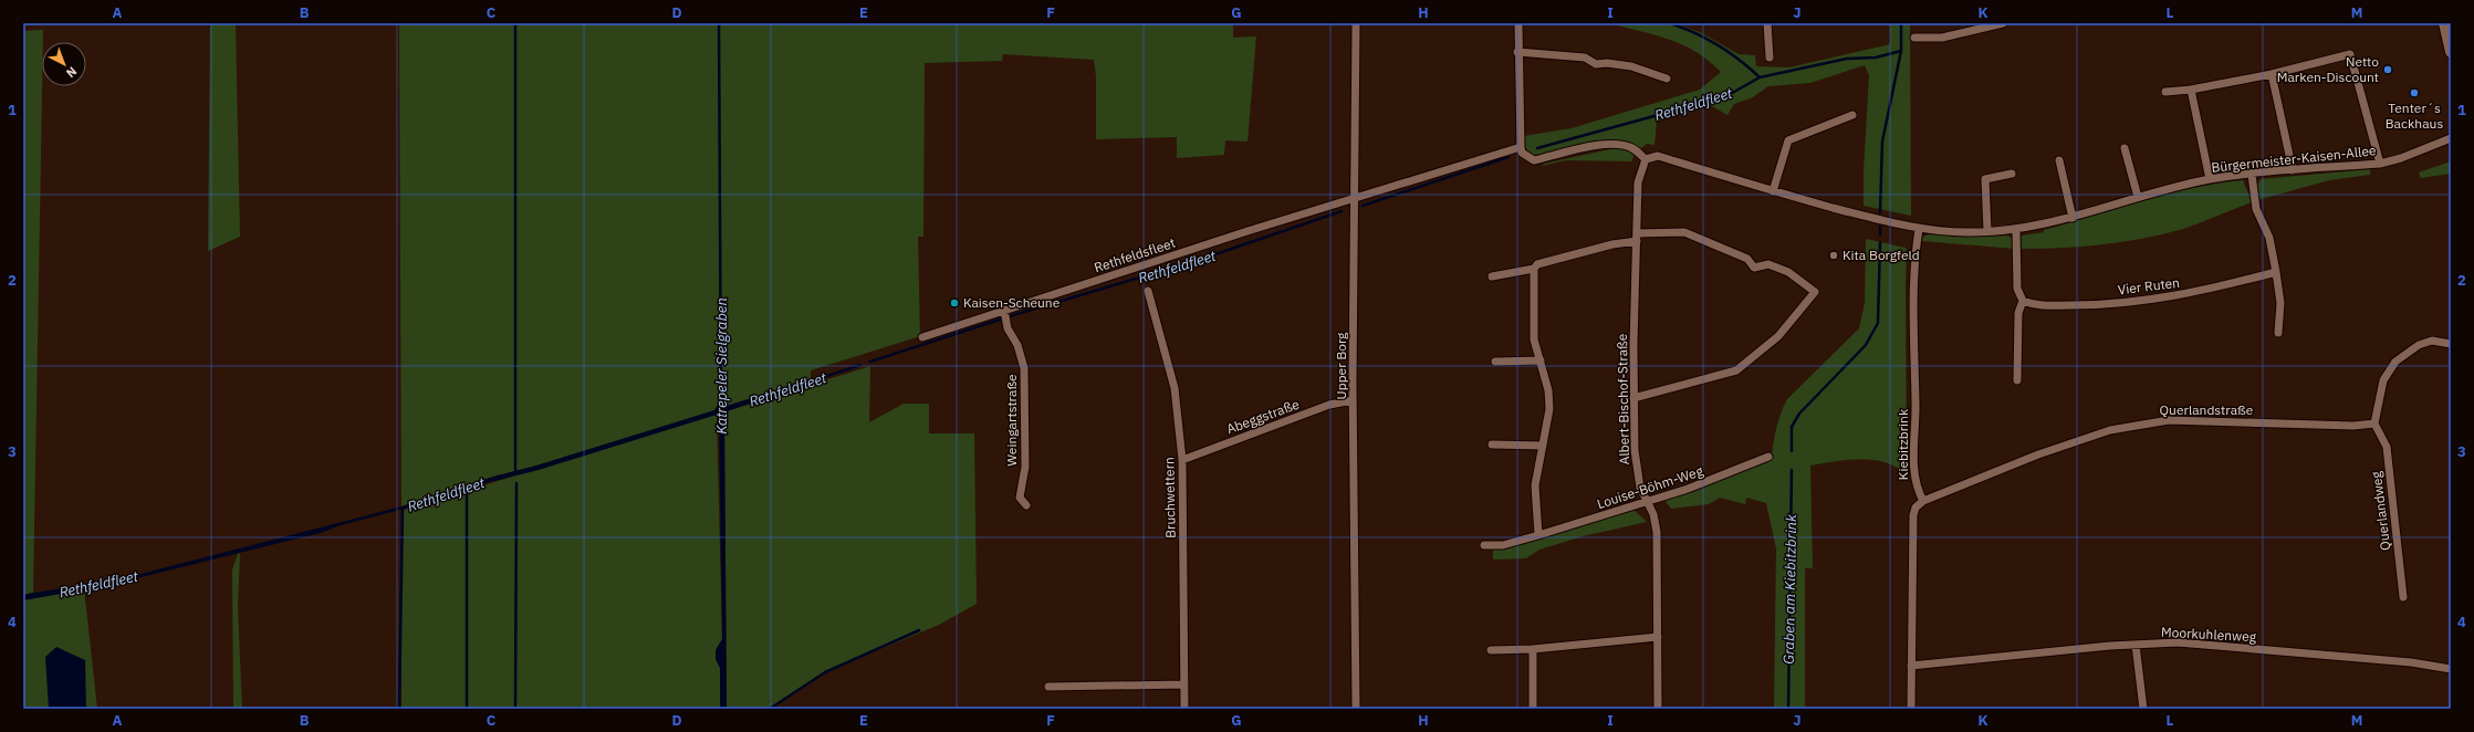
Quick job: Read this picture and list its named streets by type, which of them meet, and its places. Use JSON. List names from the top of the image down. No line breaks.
{"streets":{"street":["Bürgermeister-Kaisen-Allee","Rethfeldsfleet","Vier Ruten","Upper Borg","Albert-Bischof-Straße","Querlandstraße","Abeggstraße","Weingartstraße","Kiebitzbrink","Louise-Böhm-Weg","Bruchwettern","Querlandweg","Moorkuhlenweg"]},"crossings":[["Bürgermeister-Kaisen-Allee","Albert-Bischof-Straße"],["Bürgermeister-Kaisen-Allee","Kiebitzbrink"],["Rethfeldsfleet","Upper Borg"],["Rethfeldsfleet","Weingartstraße"],["Upper Borg","Abeggstraße"],["Albert-Bischof-Straße","Louise-Böhm-Weg"],["Querlandstraße","Kiebitzbrink"],["Querlandstraße","Querlandweg"],["Abeggstraße","Bruchwettern"]],"water":["Rethfeldfleet","Katrepeler Sielgraben","Graben am Kiebitzbrink"],"places":["Netto Marken-Discount","Tenter´s Backhaus","Kita Borgfeld","Kaisen-Scheune"],"north":"bottom right","grid":{"columns":["A","B","C","D","E","F","G","H","I","J","K","L","M"],"rows":["1","2","3","4"]}}
